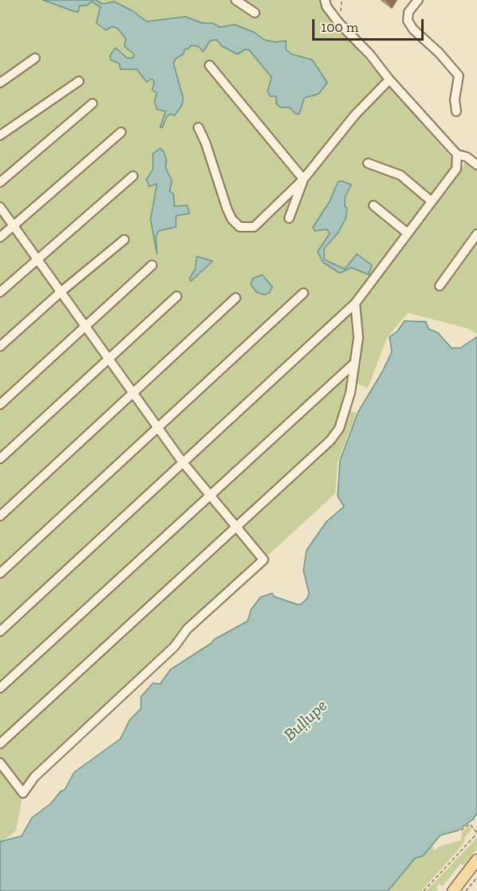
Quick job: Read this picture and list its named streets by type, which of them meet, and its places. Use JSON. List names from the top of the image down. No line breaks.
{"water":["Buļļupe"],"scale_bar":"100 m"}
